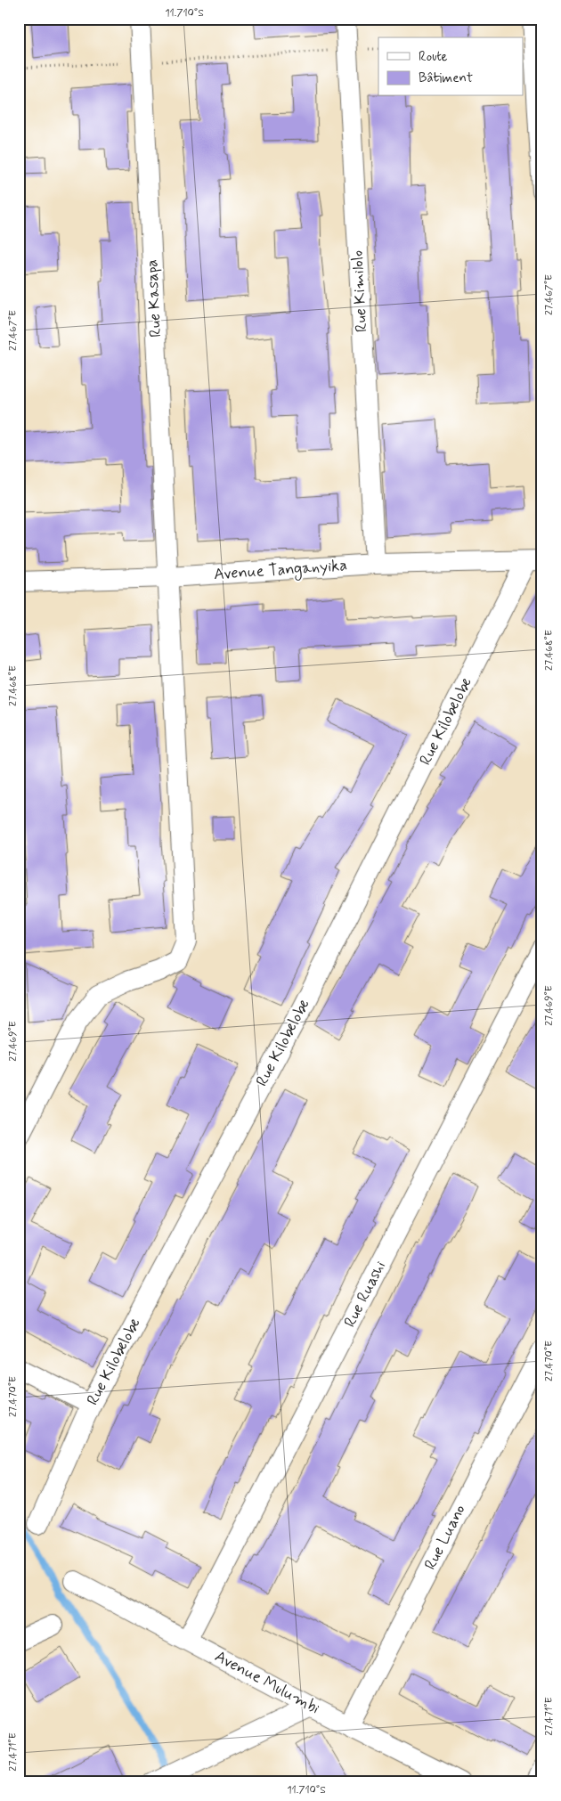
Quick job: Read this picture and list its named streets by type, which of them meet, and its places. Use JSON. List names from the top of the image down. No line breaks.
{"streets":{"street":["Rue Kimilolo","Rue Kasapa","Avenue Tanganyika","Rue Kilobelobe","Rue Ruashi","Rue Luano","Avenue Mulumbi"]},"crossings":[["Rue Kimilolo","Avenue Tanganyika"],["Rue Kasapa","Avenue Tanganyika"],["Avenue Tanganyika","Rue Kilobelobe"],["Rue Ruashi","Avenue Mulumbi"],["Rue Luano","Avenue Mulumbi"]],"legend":["Route","Bâtiment"],"coordinates":["11.710°S","27.467°E","27.468°E","27.469°E","27.470°E","27.471°E"]}
